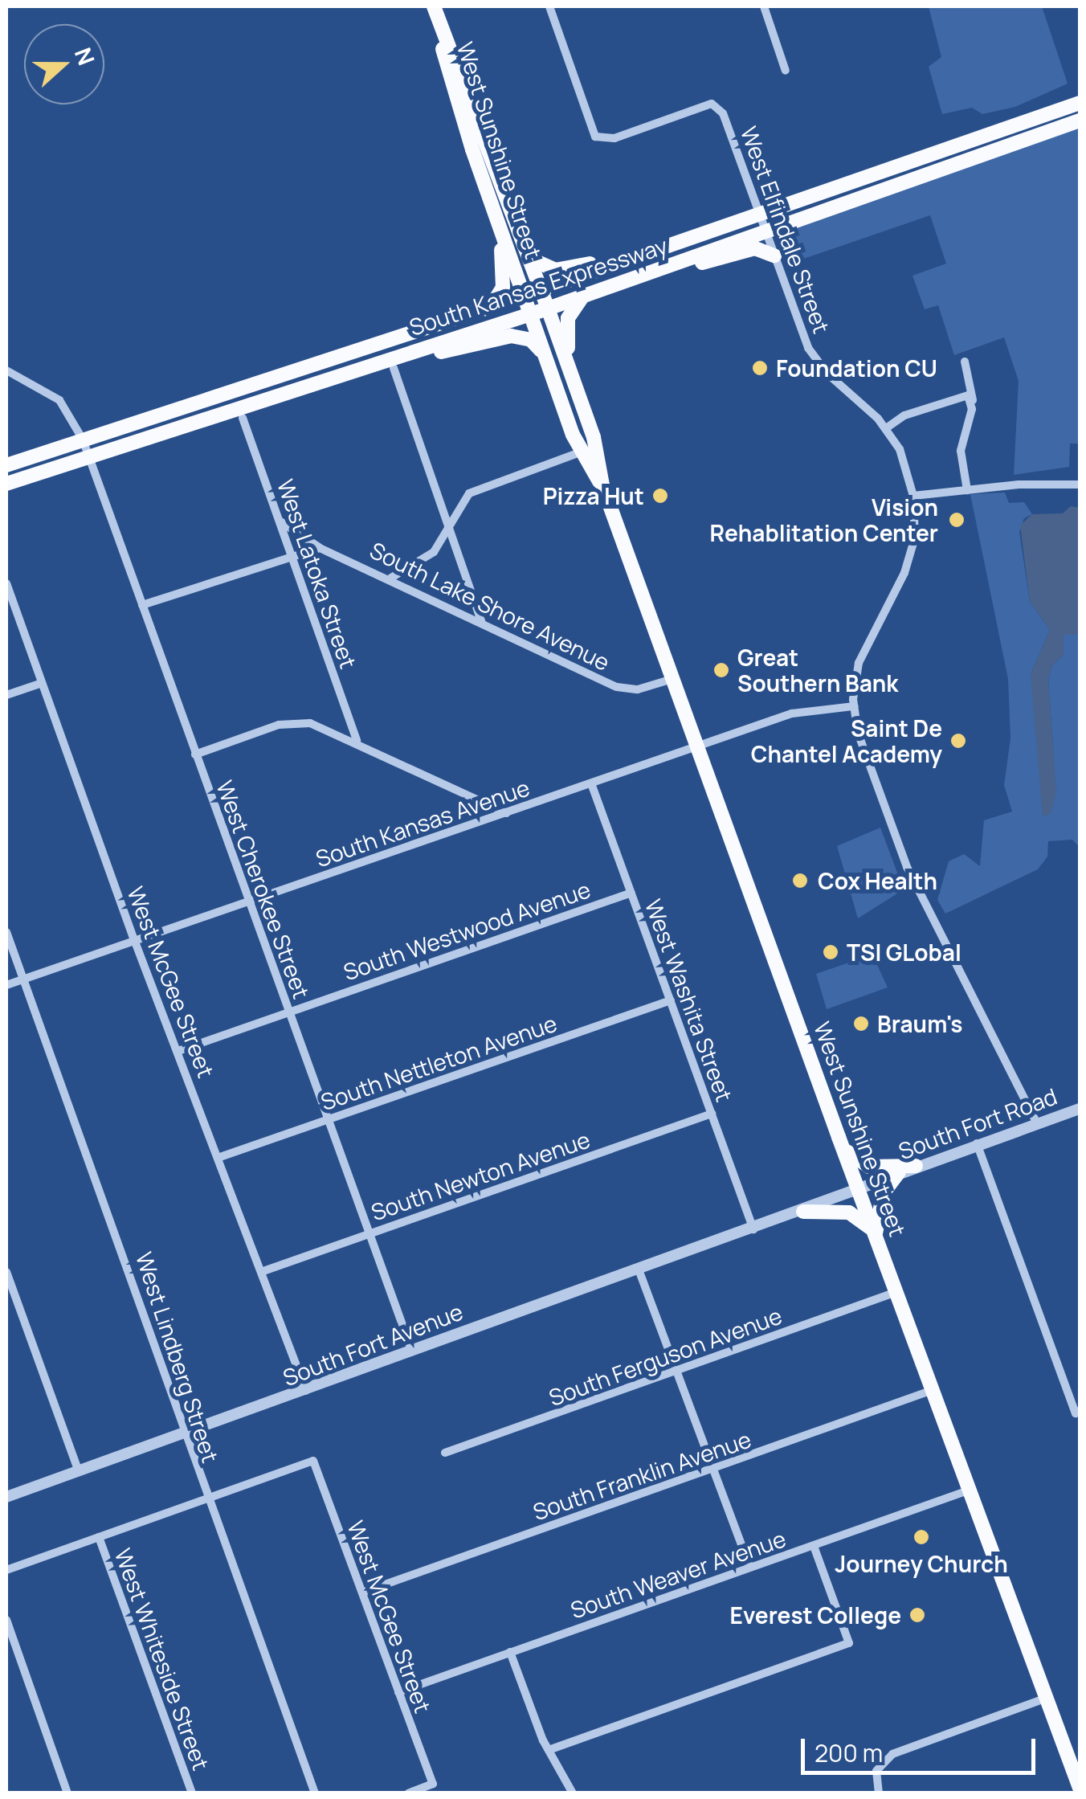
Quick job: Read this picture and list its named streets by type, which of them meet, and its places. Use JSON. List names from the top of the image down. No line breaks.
{"streets":{"main road":["West Sunshine Street","South Kansas Expressway"],"street":["West Elfindale Street","West Latoka Street","South Lake Shore Avenue","South Kansas Avenue","West Cherokee Street","South Westwood Avenue","West McGee Street","West Washita Street","South Nettleton Avenue","South Fort Road","South Newton Avenue","South Fort Avenue","South Ferguson Avenue","West Lindberg Street","South Franklin Avenue","South Weaver Avenue","West Whiteside Street"]},"crossings":[["West Sunshine Street","South Kansas Expressway"],["West Sunshine Street","South Lake Shore Avenue"],["West Sunshine Street","South Kansas Avenue"],["West Sunshine Street","South Fort Road"],["West Sunshine Street","South Ferguson Avenue"],["West Sunshine Street","South Franklin Avenue"],["West Sunshine Street","South Weaver Avenue"],["West Elfindale Street","South Kansas Expressway"],["West Elfindale Street","South Kansas Avenue"],["West Elfindale Street","South Fort Road"],["South Kansas Expressway","West Cherokee Street"],["West Latoka Street","South Lake Shore Avenue"],["South Kansas Avenue","West Cherokee Street"],["South Kansas Avenue","West McGee Street"],["South Kansas Avenue","West Washita Street"],["South Kansas Avenue","West Lindberg Street"],["West Cherokee Street","South Westwood Avenue"],["West Cherokee Street","South Nettleton Avenue"],["West Cherokee Street","South Newton Avenue"],["West Cherokee Street","South Fort Avenue"],["South Westwood Avenue","West McGee Street"],["South Westwood Avenue","West Washita Street"],["West McGee Street","South Nettleton Avenue"],["West McGee Street","South Newton Avenue"],["West McGee Street","South Fort Avenue"],["West McGee Street","West Lindberg Street"],["West McGee Street","South Franklin Avenue"],["West McGee Street","South Weaver Avenue"],["West Washita Street","South Nettleton Avenue"],["West Washita Street","South Fort Road"],["West Washita Street","South Newton Avenue"],["West Washita Street","South Fort Avenue"],["South Fort Road","South Fort Avenue"],["South Fort Avenue","West Lindberg Street"]],"places":["Foundation CU","Pizza Hut","Vision Rehablitation Center","Great Southern Bank","Saint De Chantel Academy","Cox Health","TSI GLobal","Braum's","Journey Church","Everest College"],"scale_bar":"200 m","north":"right"}
